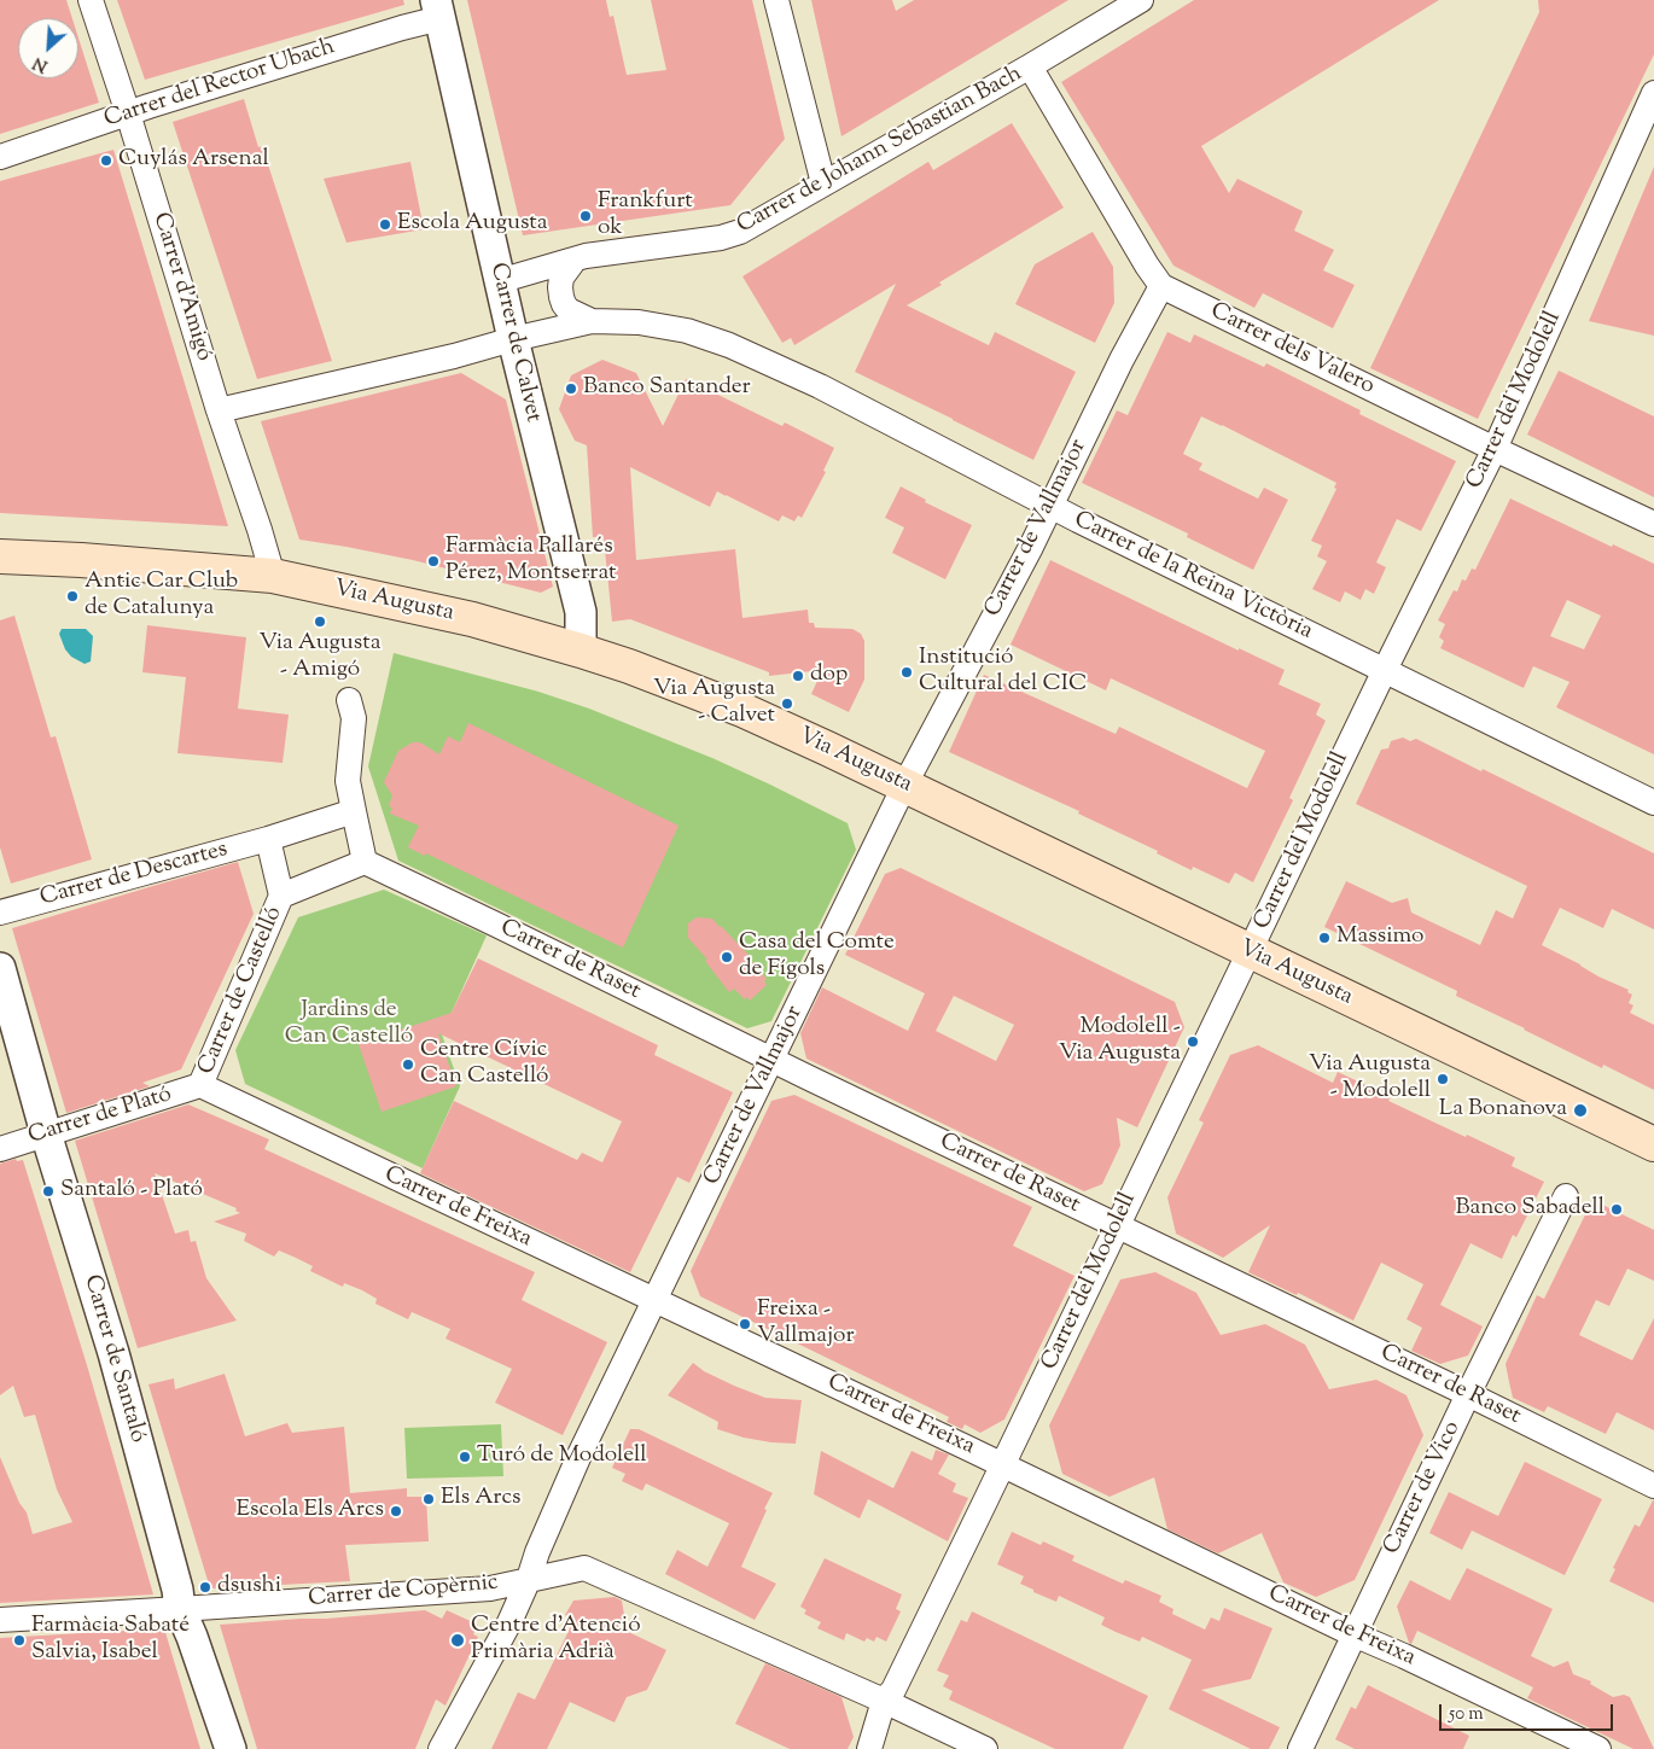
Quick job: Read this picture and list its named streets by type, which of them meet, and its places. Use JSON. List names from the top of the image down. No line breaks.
{"streets":{"main road":["Via Augusta"],"street":["Carrer del Rector Ubach","Carrer de Johann Sebastian Bach","Carrer d'Amigó","Carrer de Calvet","Carrer dels Valero","Carrer del Modolell","Carrer de Vallmajor","Carrer de la Reina Victòria","Carrer de Descartes","Carrer de Raset","Carrer de Castelló","Carrer de Plató","Carrer de Freixa","Carrer de Santaló","Carrer de Vico","Carrer de Copèrnic"]},"crossings":[["Carrer del Rector Ubach","Carrer d'Amigó"],["Carrer del Rector Ubach","Carrer de Calvet"],["Carrer de Johann Sebastian Bach","Carrer de Calvet"],["Carrer de Johann Sebastian Bach","Carrer de la Reina Victòria"],["Carrer d'Amigó","Carrer de la Reina Victòria"],["Carrer d'Amigó","Via Augusta"],["Carrer de Calvet","Carrer de la Reina Victòria"],["Carrer de Calvet","Via Augusta"],["Carrer dels Valero","Carrer del Modolell"],["Carrer dels Valero","Carrer de Vallmajor"],["Carrer del Modolell","Carrer de la Reina Victòria"],["Carrer del Modolell","Via Augusta"],["Carrer del Modolell","Carrer de Raset"],["Carrer del Modolell","Carrer de Freixa"],["Carrer del Modolell","Carrer de Copèrnic"],["Carrer de Vallmajor","Carrer de la Reina Victòria"],["Carrer de Vallmajor","Via Augusta"],["Carrer de Vallmajor","Carrer de Raset"],["Carrer de Vallmajor","Carrer de Freixa"],["Carrer de Vallmajor","Carrer de Copèrnic"],["Carrer de Raset","Carrer de Vico"],["Carrer de Castelló","Carrer de Plató"],["Carrer de Castelló","Carrer de Freixa"],["Carrer de Plató","Carrer de Freixa"],["Carrer de Plató","Carrer de Santaló"],["Carrer de Freixa","Carrer de Vico"],["Carrer de Santaló","Carrer de Copèrnic"]],"parks":["Jardins de Can Castelló"],"places":["Cuylás Arsenal","Frankfurt ok","Escola Augusta","Banco Santander","Farmàcia Pallarés Pérez, Montserrat","Antic Car Club de Catalunya","Via Augusta - Amigó","Institució Cultural del CIC","dop","Via Augusta - Calvet","Massimo","Casa del Comte de Fígols","Modolell - Via Augusta","Centre Cívic Can Castelló","Via Augusta - Modolell","La Bonanova","Santaló - Plató","Banco Sabadell","Freixa - Vallmajor","Turó de Modolell","Els Arcs","Escola Els Arcs","dsushi","Farmàcia Sabaté Salvia, Isabel","Centre d'Atenció Primària Adrià"],"scale_bar":"50 m","north":"bottom left"}
